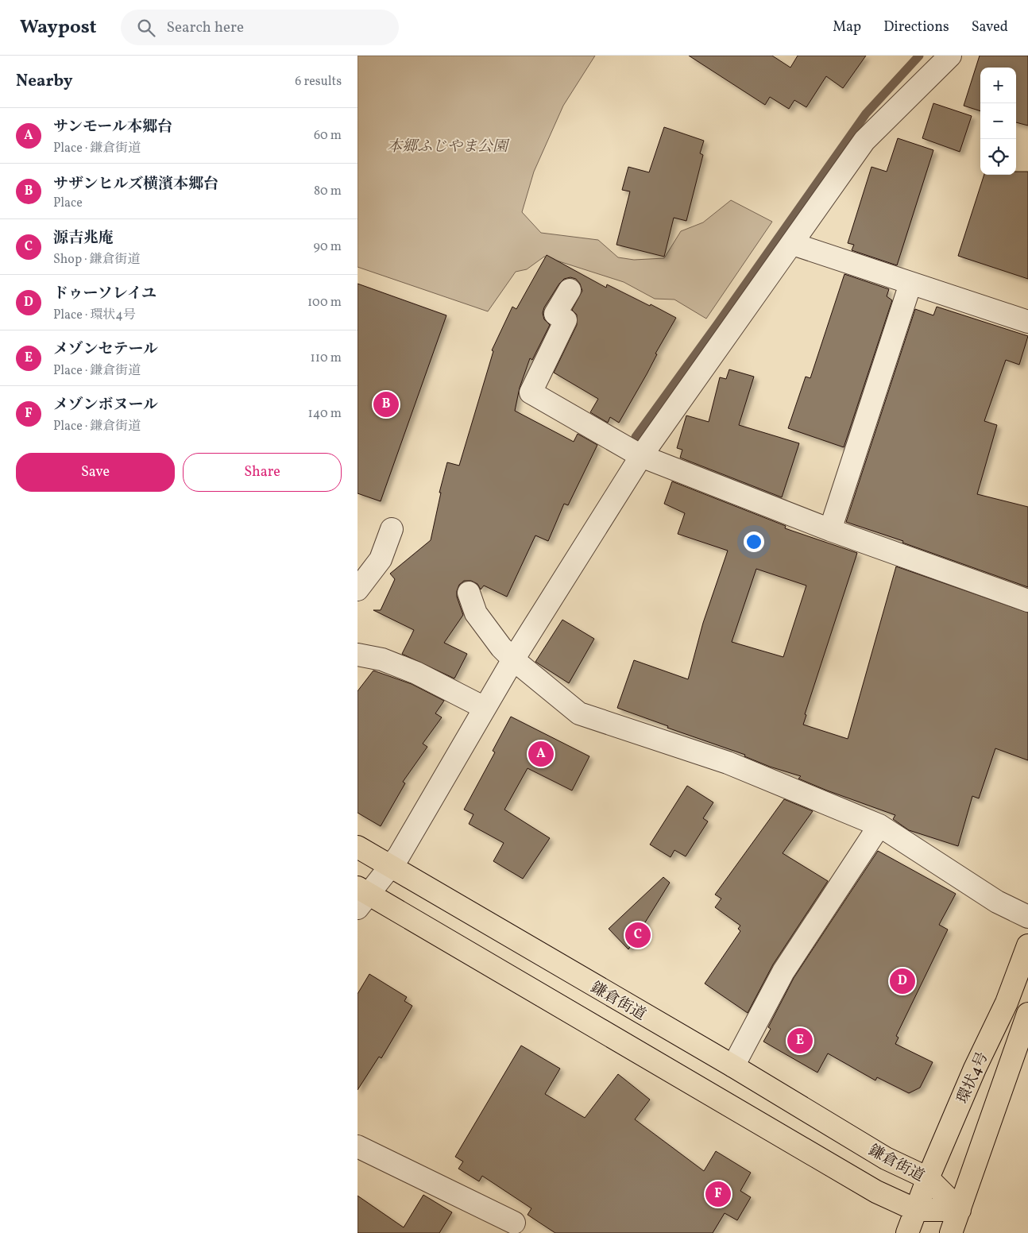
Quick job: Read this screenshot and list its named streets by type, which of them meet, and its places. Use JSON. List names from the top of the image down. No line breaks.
{"streets":{"main road":["鎌倉街道","環状4号"]},"crossings":[["鎌倉街道","環状4号"]],"parks":["本郷ふじやま公園"],"page":{"header":"Waypost","search":"Search here","nav":["Map","Directions","Saved"],"heading":["Nearby","6 results"],"map_buttons":["+","−"],"list":[{"mark":"A","name":"サンモール本郷台","note":"Place · 鎌倉街道","value":"60 m"},{"mark":"B","name":"サザンヒルズ横濱本郷台","note":"Place","value":"80 m"},{"mark":"C","name":"源吉兆庵","note":"Shop · 鎌倉街道","value":"90 m"},{"mark":"D","name":"ドゥーソレイユ","note":"Place · 環状4号","value":"100 m"},{"mark":"E","name":"メゾンセテール","note":"Place · 鎌倉街道","value":"110 m"},{"mark":"F","name":"メゾンボヌール","note":"Place · 鎌倉街道","value":"140 m"}],"pins":["B","A","C","D","E","F"],"buttons":["Save","Share"]}}
